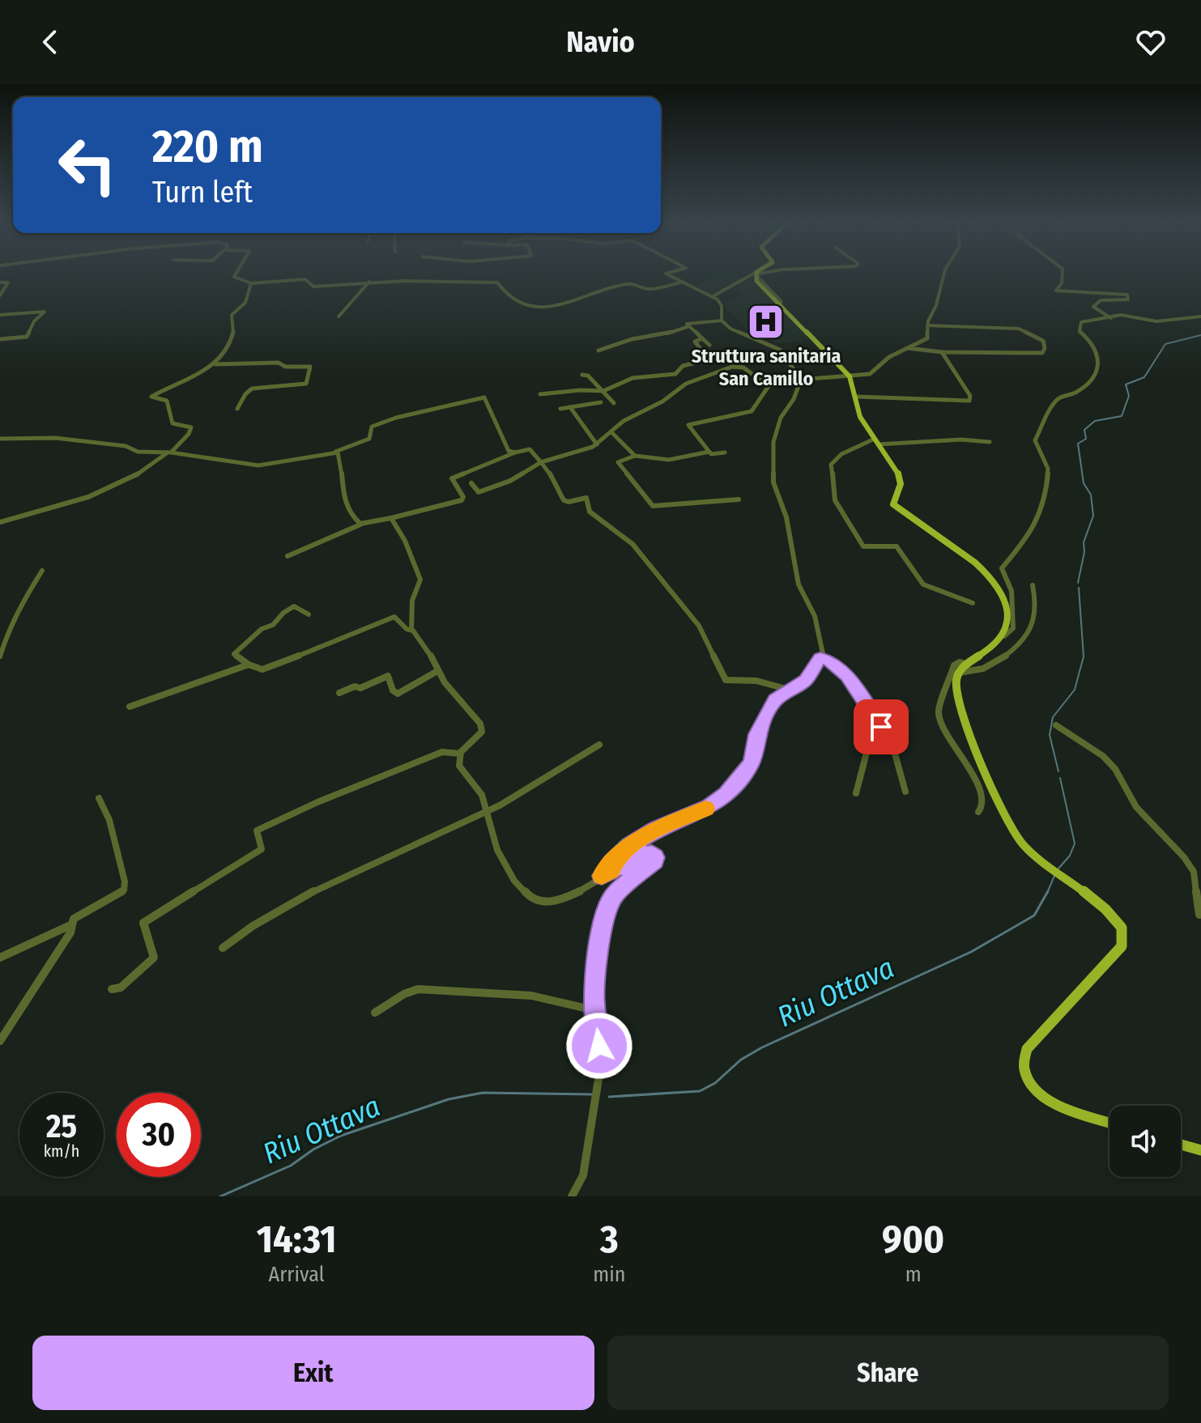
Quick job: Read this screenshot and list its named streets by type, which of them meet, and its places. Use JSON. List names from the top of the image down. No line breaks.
{"water":["Riu Ottava"],"places":{"hospital":["Struttura sanitaria San Camillo"]},"page":{"header":"Navio","turn":["220 m","Turn left"],"speed":"25 km/h","limit":"30","eta":["14:31","Arrival","3","min","900","m"],"buttons":["Exit","Share"]}}
